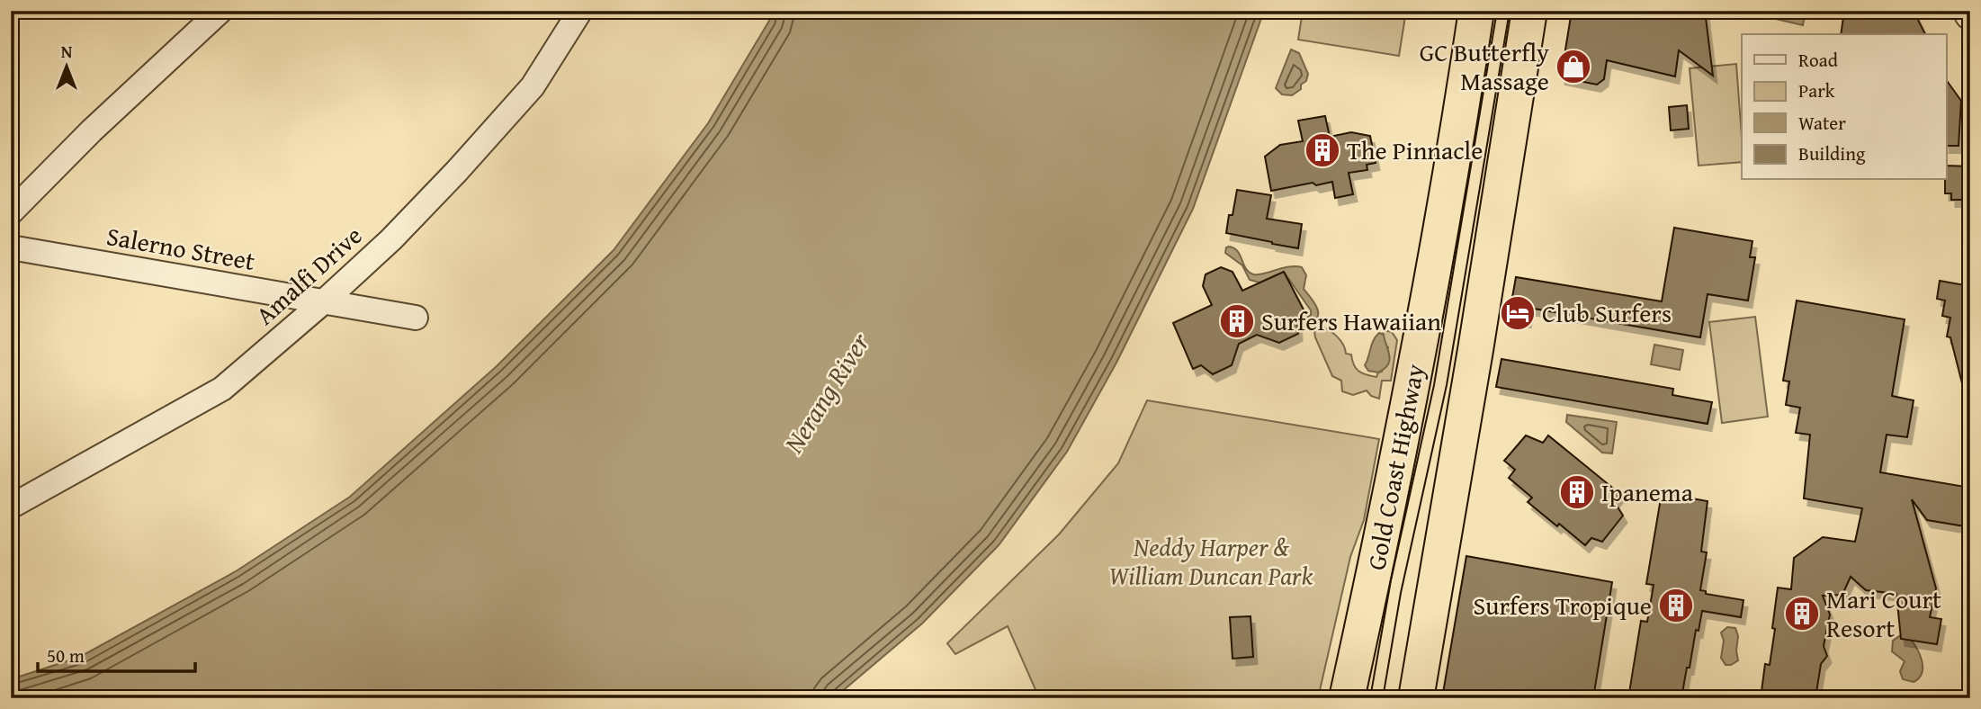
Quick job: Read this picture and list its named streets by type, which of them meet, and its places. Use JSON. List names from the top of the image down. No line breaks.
{"streets":{"highway":["Gold Coast Highway"],"street":["Salerno Street","Amalfi Drive"]},"crossings":[["Salerno Street","Amalfi Drive"]],"water":["Nerang River"],"parks":["Neddy Harper & William Duncan Park"],"places":{"shop":["GC Butterfly Massage"],"building":["The Pinnacle","Surfers Hawaiian","Ipanema","Surfers Tropique","Mari Court Resort"],"hotel":["Club Surfers"]},"legend":["Road","Park","Water","Building"],"scale_bar":"50 m","north":"top"}
